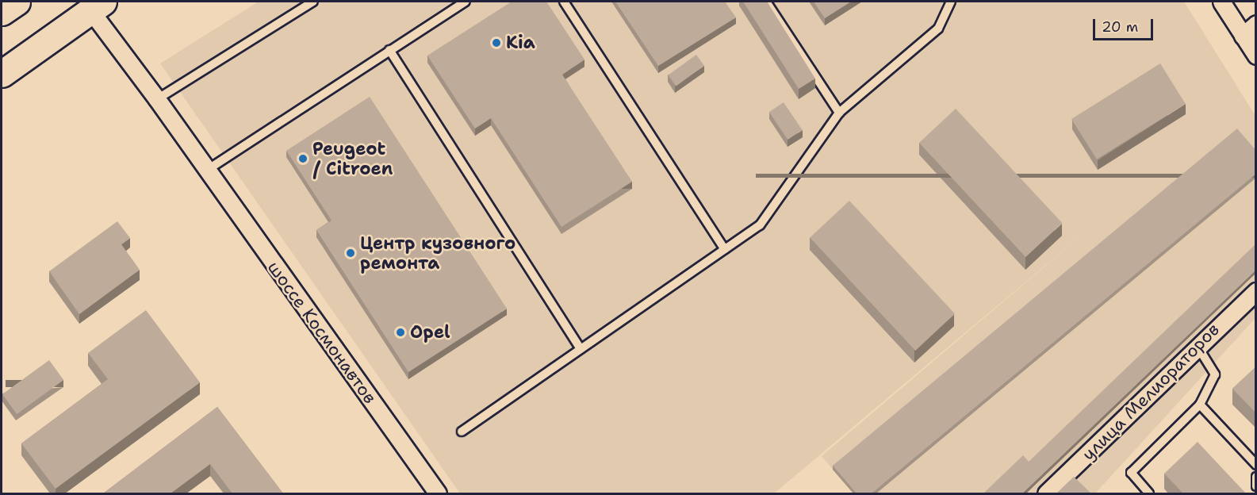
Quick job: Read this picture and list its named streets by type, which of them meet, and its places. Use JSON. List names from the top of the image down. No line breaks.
{"streets":{"main road":["шоссе Космонавтов"],"street":["улица Мелиораторов"]},"places":["Kia","Peugeot / Citroen","Центр кузовного ремонта","Opel"],"scale_bar":"20 m"}
